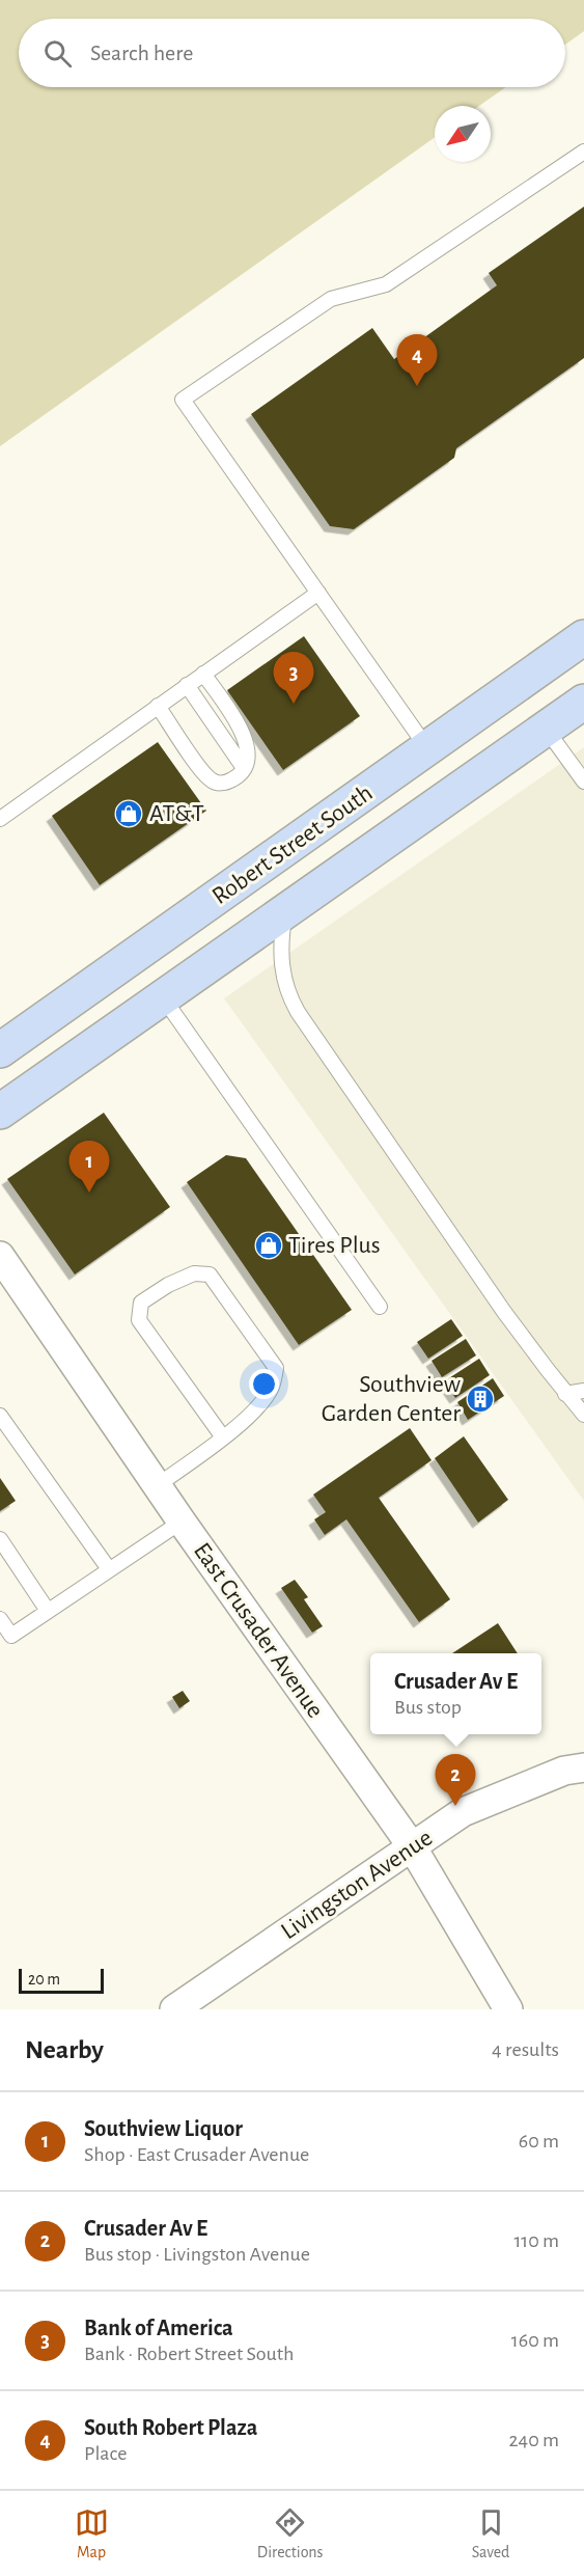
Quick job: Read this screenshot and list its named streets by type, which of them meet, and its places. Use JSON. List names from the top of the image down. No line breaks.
{"streets":{"main road":["Robert Street South"],"street":["East Crusader Avenue","Livingston Avenue"]},"crossings":[["East Crusader Avenue","Livingston Avenue"]],"places":{"shop":["AT&T","Tires Plus"],"building":["Southview Garden Center"]},"scale_bar":"20 m","north":"bottom left","page":{"search":"Search here","pins":["4","3","1","2"],"popup":["Crusader Av E","Bus stop"],"scale":"20 m","heading":["Nearby","4 results"],"list":[{"mark":"1","name":"Southview Liquor","note":"Shop · East Crusader Avenue","value":"60 m"},{"mark":"2","name":"Crusader Av E","note":"Bus stop · Livingston Avenue","value":"110 m"},{"mark":"3","name":"Bank of America","note":"Bank · Robert Street South","value":"160 m"},{"mark":"4","name":"South Robert Plaza","note":"Place","value":"240 m"}],"nav":["Map","Directions","Saved"]}}
